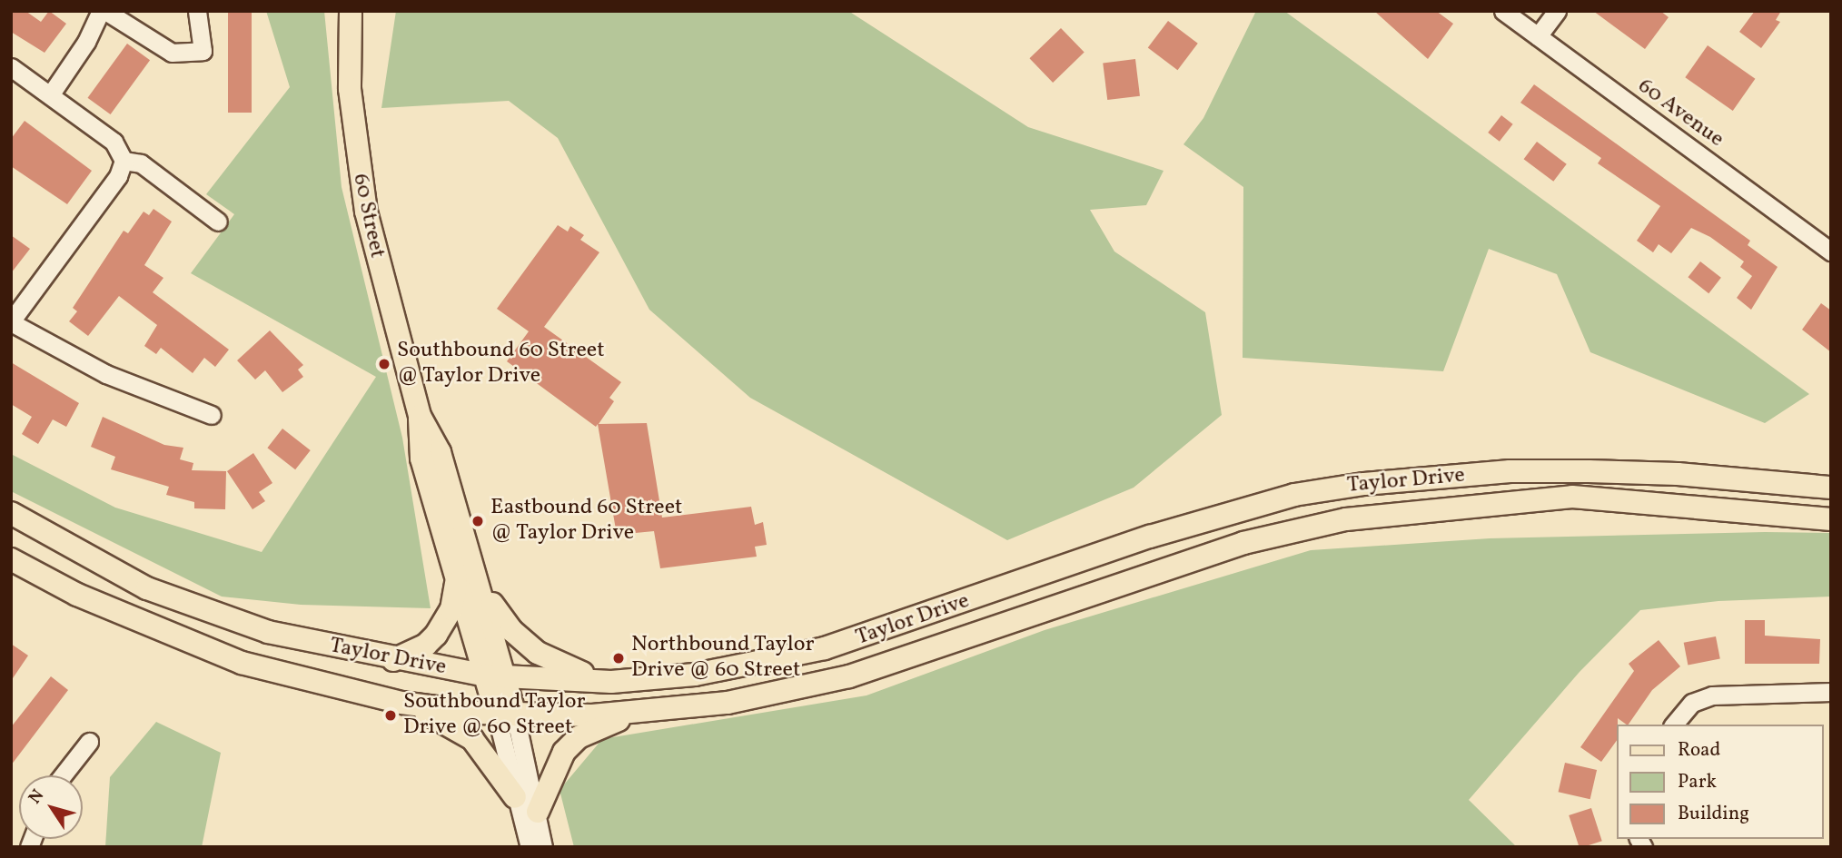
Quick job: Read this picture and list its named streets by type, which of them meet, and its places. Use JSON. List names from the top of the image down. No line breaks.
{"streets":{"main road":["60 Street","Taylor Drive"],"street":["60 Avenue"]},"crossings":[["60 Street","Taylor Drive"]],"places":["Southbound 60 Street @ Taylor Drive","Eastbound 60 Street @ Taylor Drive","Northbound Taylor Drive @ 60 Street","Southbound Taylor Drive @ 60 Street"],"legend":["Road","Park","Building"],"north":"top left"}
